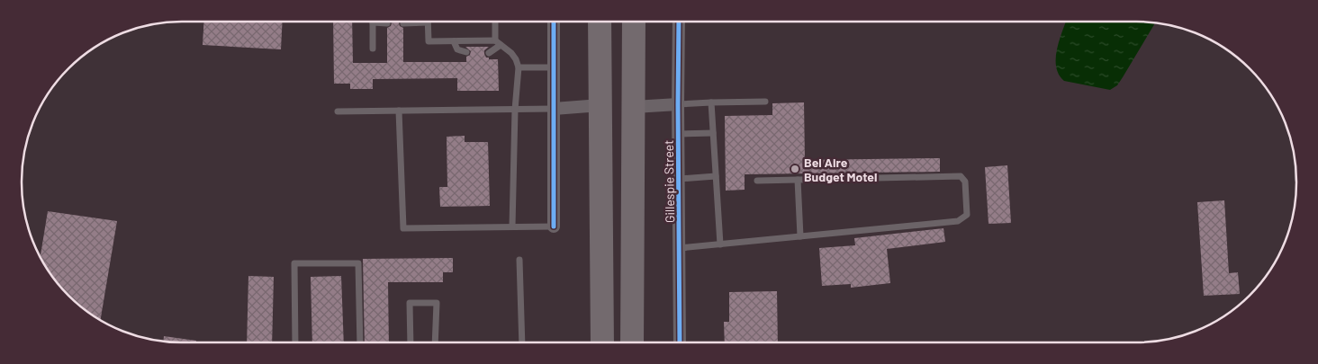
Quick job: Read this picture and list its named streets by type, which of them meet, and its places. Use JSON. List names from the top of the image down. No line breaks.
{"streets":{"street":["Gillespie Street"]},"places":["Bel Aire Budget Motel"]}
